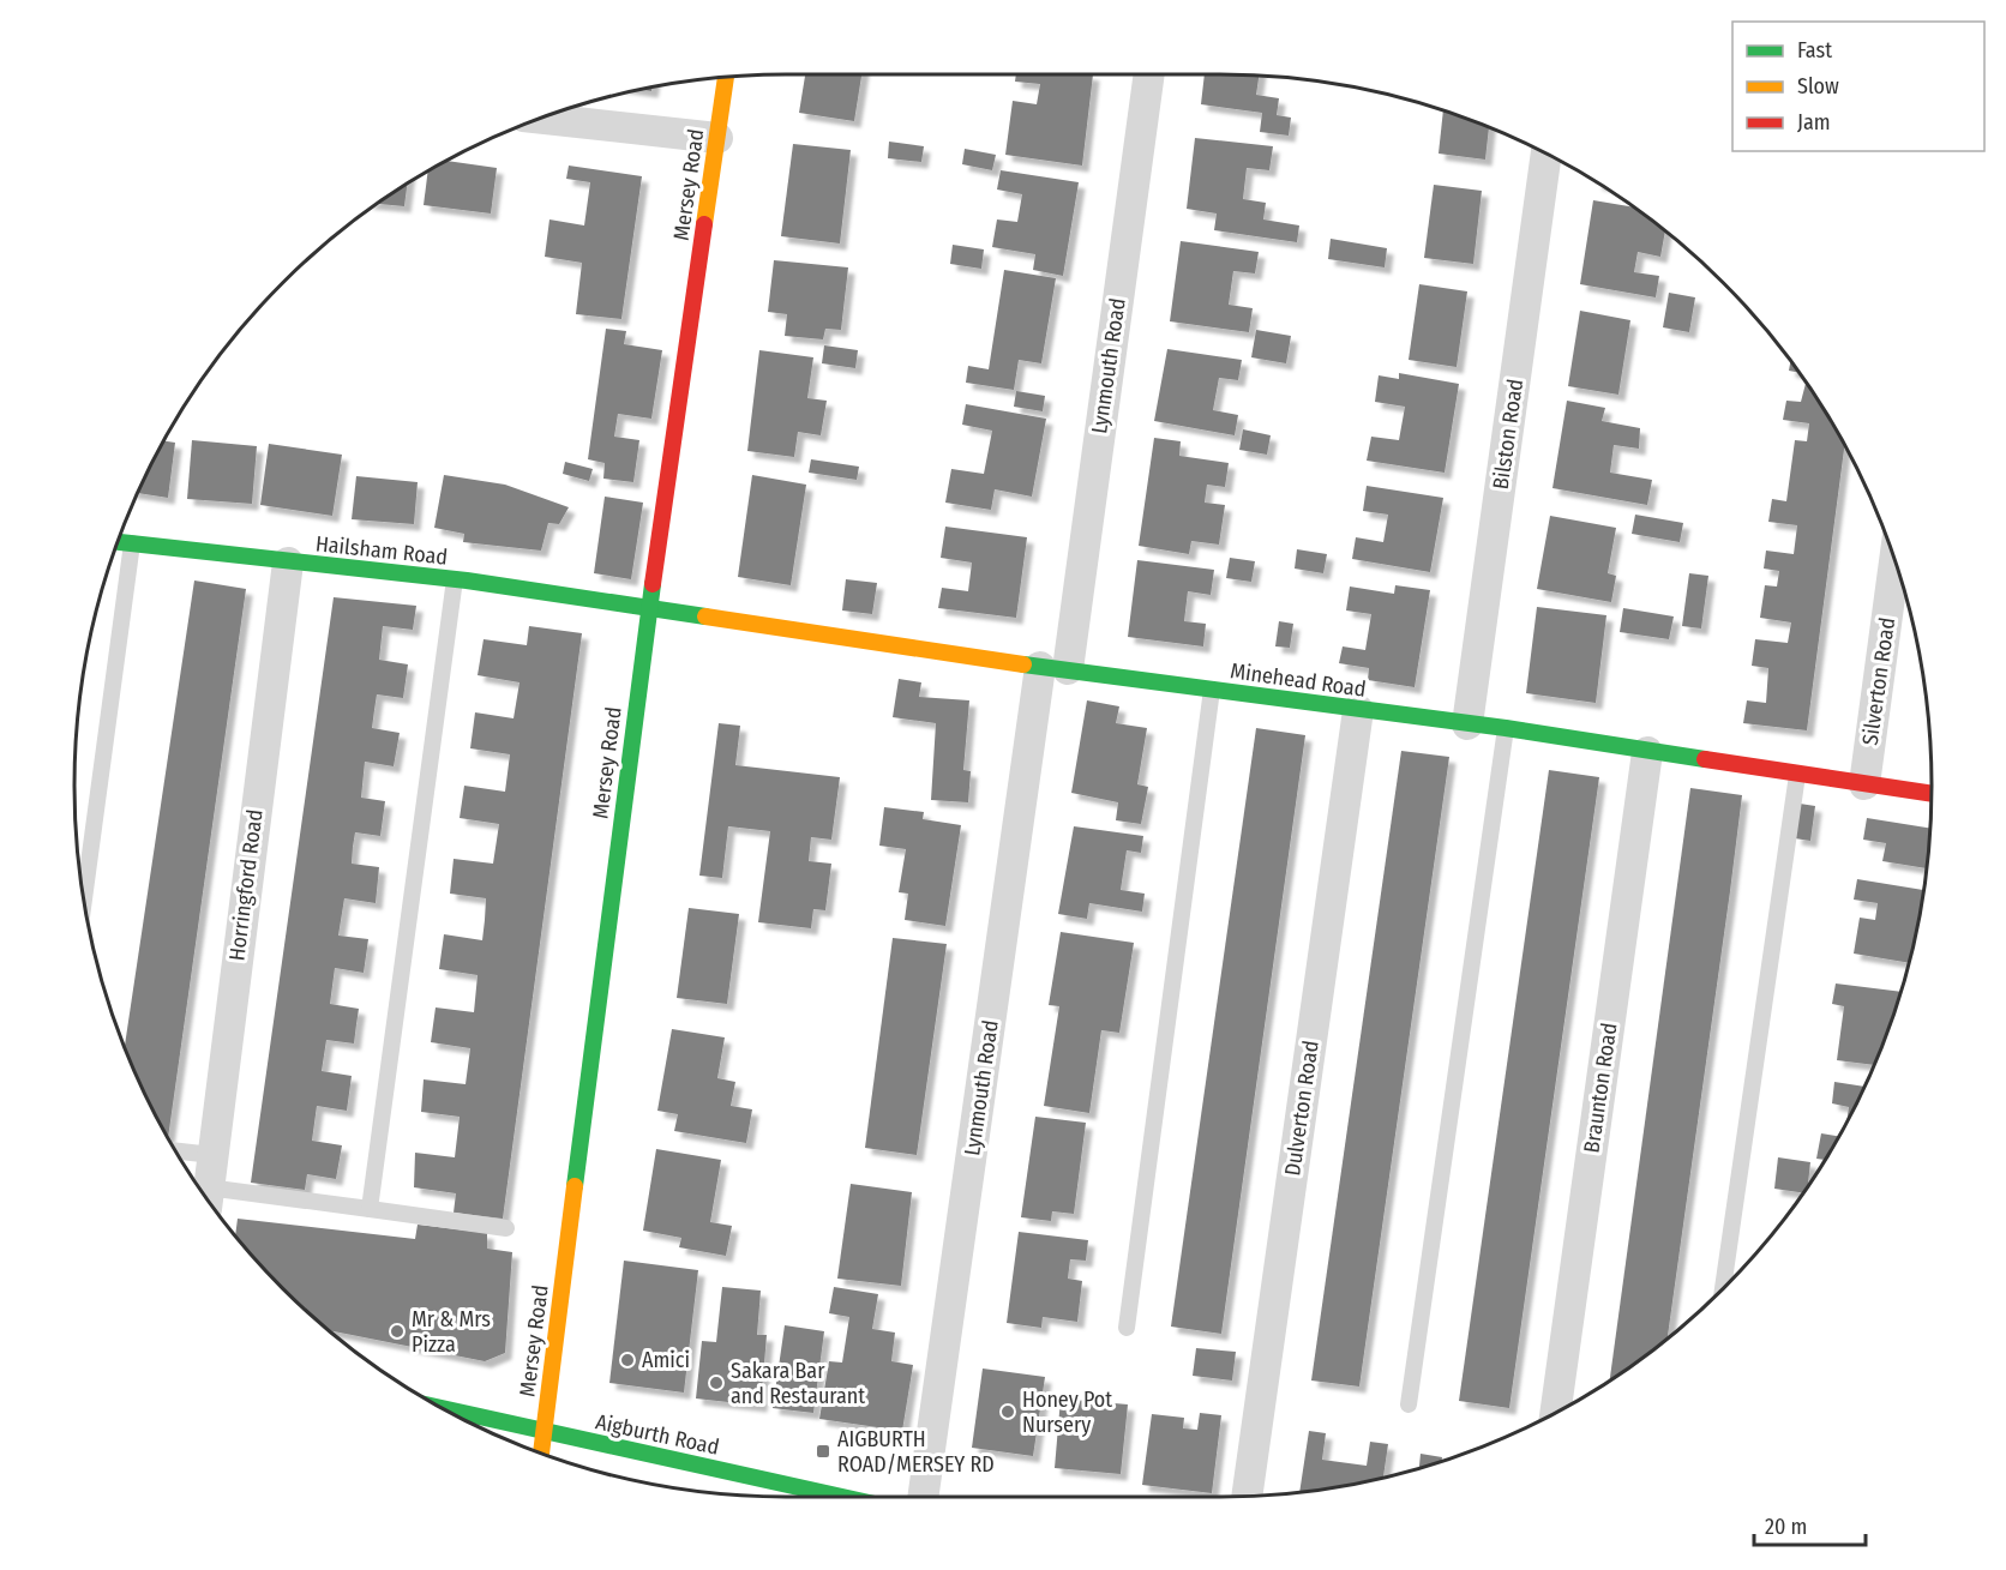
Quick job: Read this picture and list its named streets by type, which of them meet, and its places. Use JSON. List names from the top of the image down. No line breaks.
{"streets":{"main road":["Mersey Road","Hailsham Road","Minehead Road","Aigburth Road"],"street":["Lynmouth Road","Bilston Road","Silverton Road","Horringford Road","Braunton Road","Dulverton Road"]},"crossings":[["Mersey Road","Hailsham Road"],["Mersey Road","Minehead Road"],["Mersey Road","Aigburth Road"],["Lynmouth Road","Minehead Road"],["Bilston Road","Minehead Road"],["Hailsham Road","Minehead Road"],["Hailsham Road","Horringford Road"],["Minehead Road","Silverton Road"],["Minehead Road","Braunton Road"],["Minehead Road","Dulverton Road"]],"places":{"other":["Mr & Mrs Pizza","Amici","Sakara Bar and Restaurant","Honey Pot Nursery"],"transit":["AIGBURTH ROAD/MERSEY RD"]},"legend":["Fast","Slow","Jam"],"scale_bar":"20 m"}
